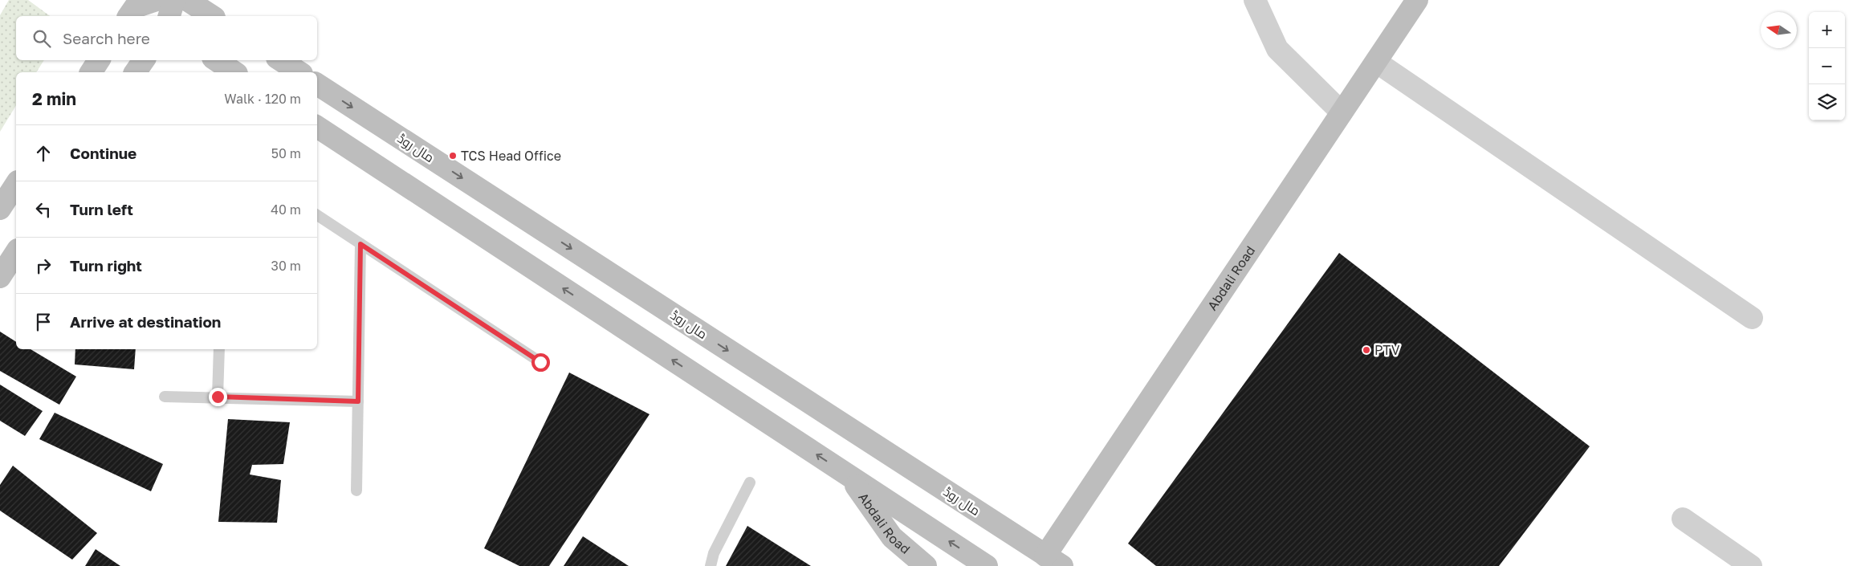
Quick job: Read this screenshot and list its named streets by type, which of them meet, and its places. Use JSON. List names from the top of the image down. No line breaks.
{"streets":{"main road":["مال روڈ","Abdali Road"]},"crossings":[["مال روڈ","Abdali Road"]],"places":["TCS Head Office","PTV"],"north":"left","page":{"map_buttons":["+","−"],"search":"Search here","heading":["2 min","Walk · 120 m"],"list":[["Continue","50 m"],["Turn left","40 m"],["Turn right","30 m"],"Arrive at destination"]}}
